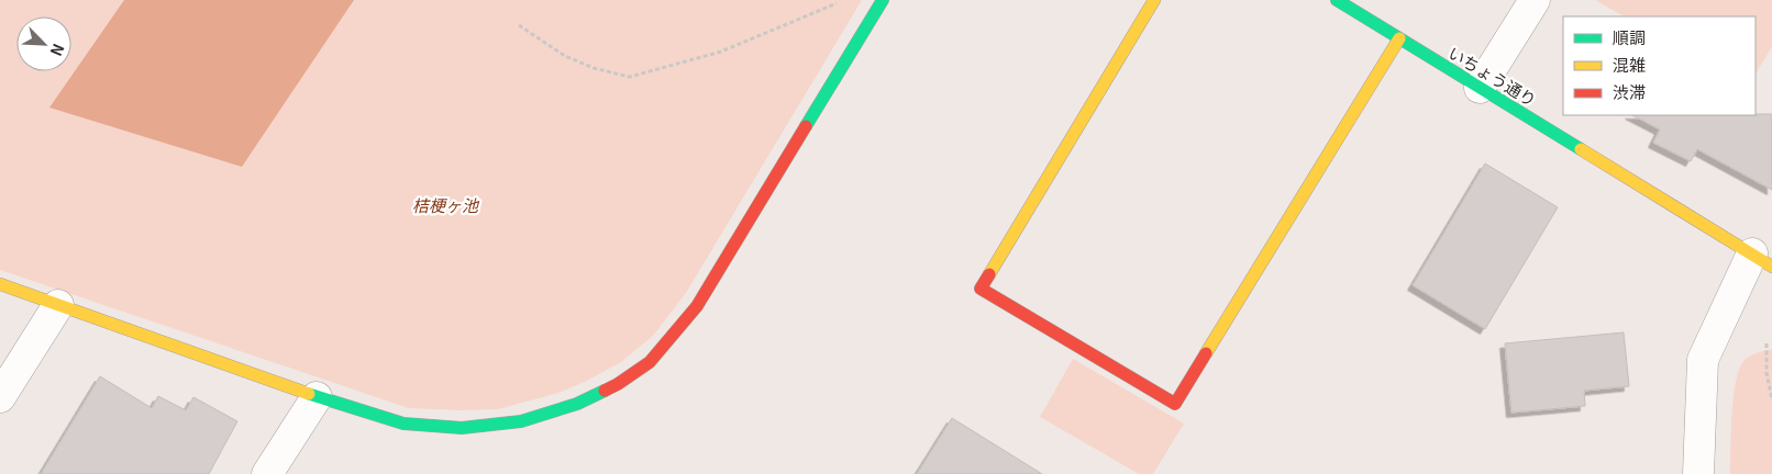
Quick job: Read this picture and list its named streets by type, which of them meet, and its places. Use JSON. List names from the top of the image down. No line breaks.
{"streets":{"street":["いちょう通り"]},"parks":["桔梗ヶ池"],"legend":["順調","混雑","渋滞"],"north":"bottom right"}
